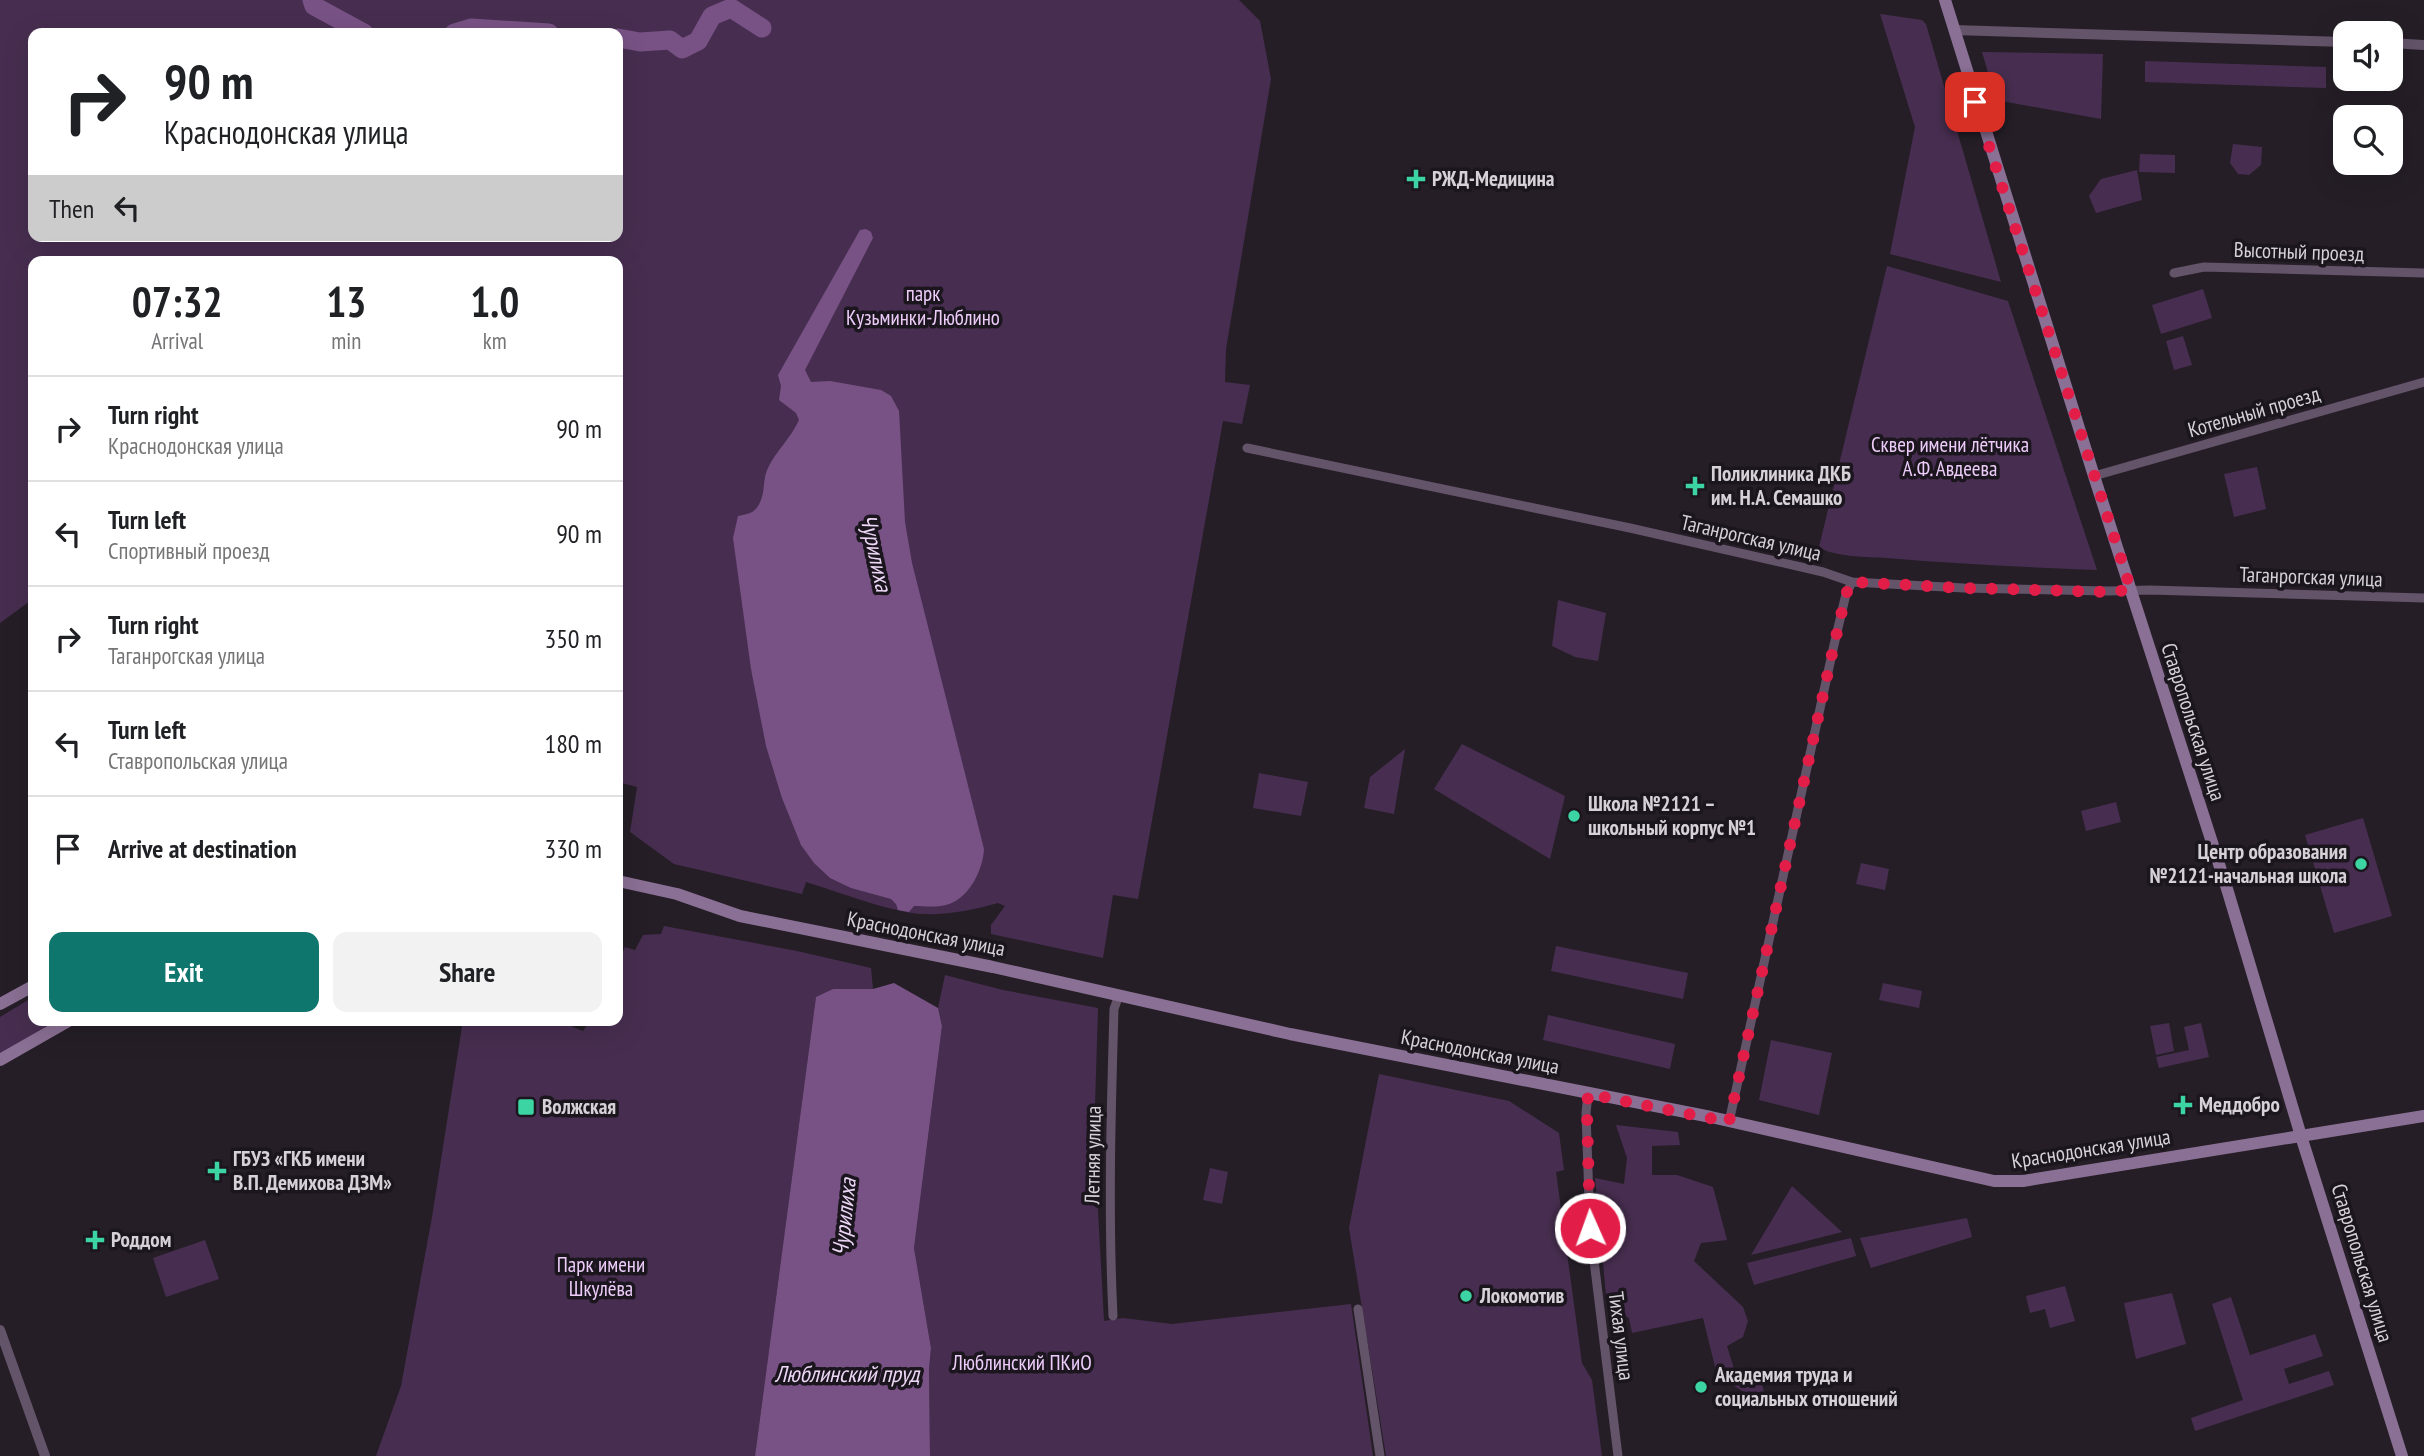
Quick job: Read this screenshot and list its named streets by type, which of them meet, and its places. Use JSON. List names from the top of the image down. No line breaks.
{"streets":{"main road":["Ставропольская улица","Краснодонская улица"],"street":["Высотный проезд","Котельный проезд","Таганрогская улица","Летняя улица","Тихая улица"]},"crossings":[["Котельный проезд","Ставропольская улица"],["Таганрогская улица","Ставропольская улица"],["Ставропольская улица","Краснодонская улица"],["Краснодонская улица","Летняя улица"],["Краснодонская улица","Тихая улица"]],"water":["Чурилиха","Люблинский пруд"],"parks":["парк Кузьминки-Люблино","Сквер имени лётчика А.Ф. Авдеева","Парк имени Шкулёва","Люблинский ПКиО"],"places":{"health":["РЖД-Медицина","Поликлиника ДКБ им. Н.А. Семашко","Меддобро","ГБУЗ «ГКБ имени В.П. Демихова ДЗМ»","Роддом"],"other":["Школа №2121 – школьный корпус №1","Центр образования №2121-начальная школа","Локомотив","Академия труда и социальных отношений"],"transit":["Волжская"]},"page":{"turn":["90 m","Краснодонская улица"],"then":"Then","eta":["07:32","Arrival","13","min","1.0","km"],"list":[{"name":"Turn right","note":"Краснодонская улица","value":"90 m"},{"name":"Turn left","note":"Спортивный проезд","value":"90 m"},{"name":"Turn right","note":"Таганрогская улица","value":"350 m"},{"name":"Turn left","note":"Ставропольская улица","value":"180 m"},{"name":"Arrive at destination","value":"330 m"}],"buttons":["Exit","Share"]}}
